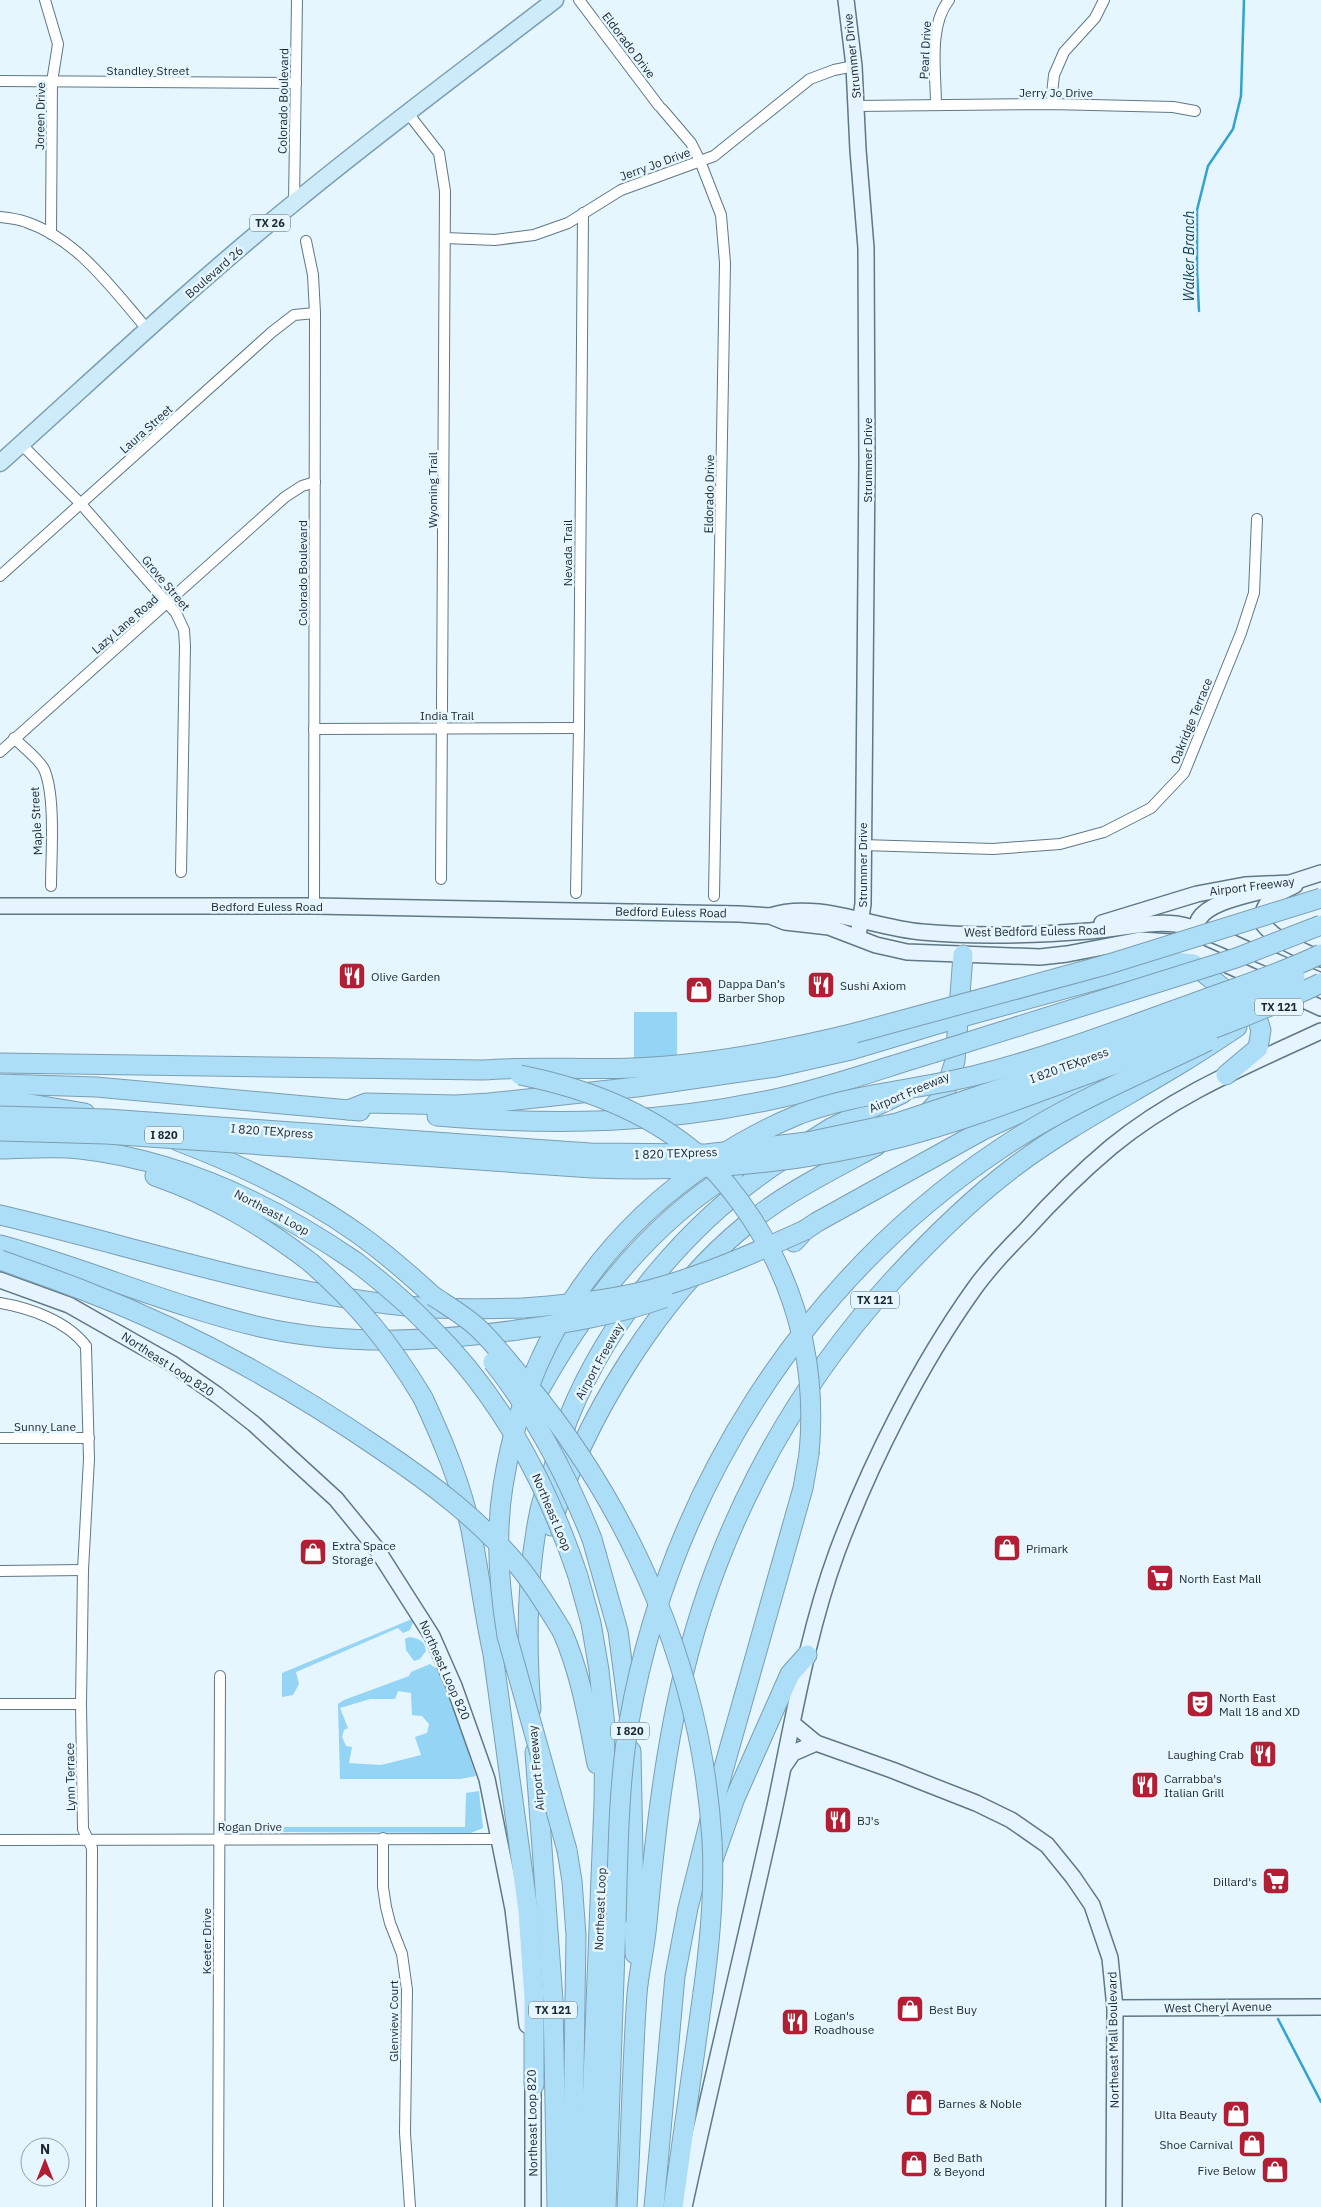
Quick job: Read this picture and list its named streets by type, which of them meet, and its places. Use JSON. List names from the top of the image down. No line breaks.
{"streets":{"highway":["Airport Freeway","TX 121","I 820 TEXpress","I 820","Northeast Loop"],"main road":["Strummer Drive","TX 26","Boulevard 26","Bedford Euless Road","West Bedford Euless Road","Northeast Loop 820","West Cheryl Avenue","Northeast Mall Boulevard"],"street":["Eldorado Drive","Pearl Drive","Standley Street","Jerry Jo Drive","Colorado Boulevard","Joreen Drive","Laura Street","Wyoming Trail","Nevada Trail","Grove Street","Lazy Lane Road","India Trail","Oakridge Terrace","Maple Street","Sunny Lane","Lynn Terrace","Rogan Drive","Keeter Drive","Glenview Court"]},"crossings":[["Eldorado Drive","Jerry Jo Drive"],["Pearl Drive","Jerry Jo Drive"],["Strummer Drive","Jerry Jo Drive"],["Strummer Drive","Oakridge Terrace"],["Strummer Drive","Bedford Euless Road"],["Strummer Drive","West Bedford Euless Road"],["Standley Street","Colorado Boulevard"],["Standley Street","Joreen Drive"],["Jerry Jo Drive","Wyoming Trail"],["Jerry Jo Drive","Nevada Trail"],["Colorado Boulevard","Boulevard 26"],["Colorado Boulevard","Laura Street"],["Colorado Boulevard","Lazy Lane Road"],["Colorado Boulevard","India Trail"],["Colorado Boulevard","Bedford Euless Road"],["Boulevard 26","Wyoming Trail"],["Boulevard 26","Grove Street"],["Laura Street","Grove Street"],["Wyoming Trail","India Trail"],["Nevada Trail","India Trail"],["Grove Street","Lazy Lane Road"],["Lazy Lane Road","Maple Street"],["Airport Freeway","West Bedford Euless Road"],["Bedford Euless Road","West Bedford Euless Road"],["West Bedford Euless Road","TX 121"],["TX 121","I 820"],["I 820","Northeast Loop"],["Northeast Loop 820","Rogan Drive"],["Sunny Lane","Lynn Terrace"],["Lynn Terrace","Rogan Drive"],["Rogan Drive","Keeter Drive"],["Rogan Drive","Glenview Court"],["West Cheryl Avenue","Northeast Mall Boulevard"]],"water":["Walker Branch"],"places":{"restaurant":["Olive Garden","Sushi Axiom","Laughing Crab","Carrabba's Italian Grill","BJ's","Logan's Roadhouse"],"shop":["Dappa Dan’s Barber Shop","Primark","Extra Space Storage","Best Buy","Barnes & Noble","Ulta Beauty","Shoe Carnival","Bed Bath & Beyond","Five Below"],"supermarket":["North East Mall","Dillard's"],"theatre":["North East Mall 18 and XD"]},"north":"top"}
